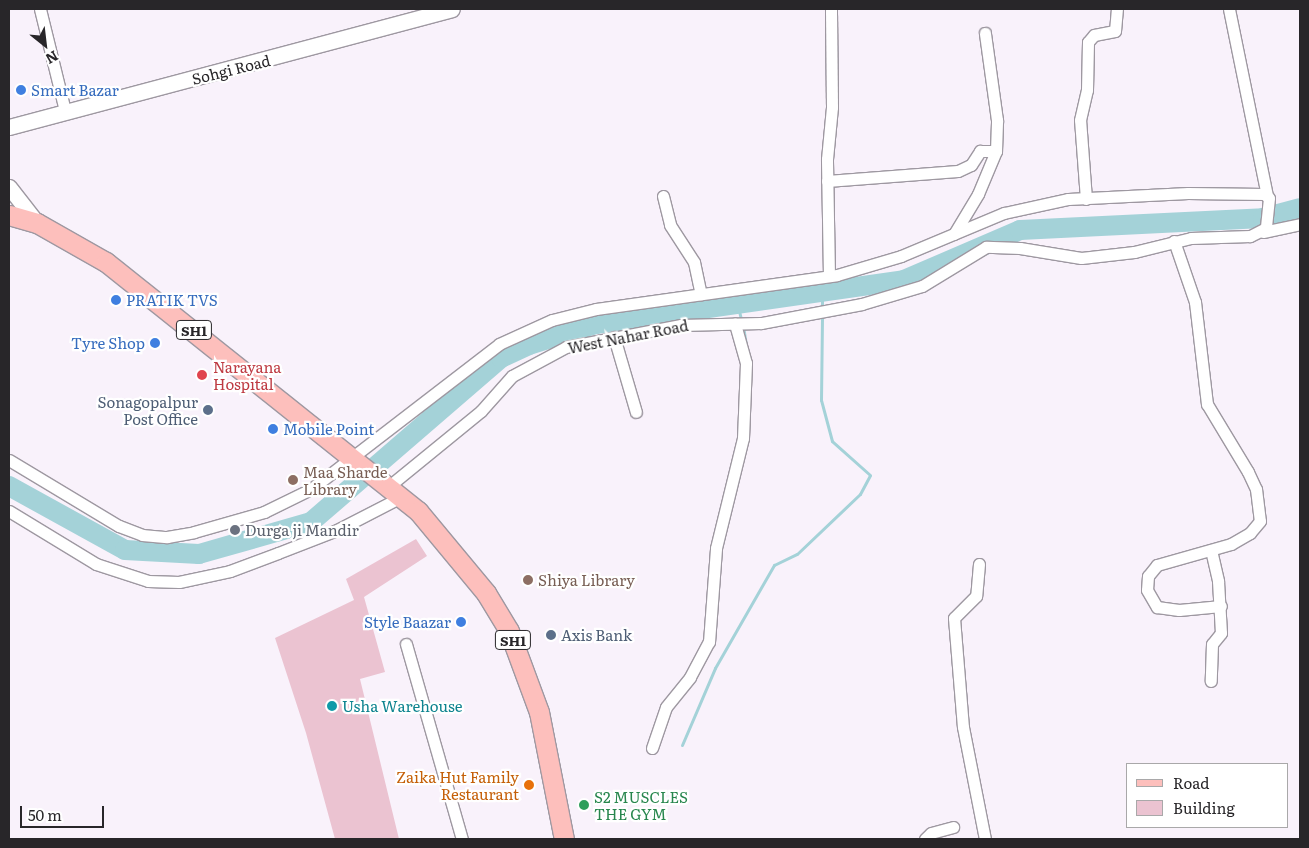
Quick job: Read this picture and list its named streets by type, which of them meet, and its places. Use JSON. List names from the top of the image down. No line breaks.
{"streets":{"main road":["SH1"],"street":["Sohgi Road","West Nahar Road"]},"crossings":[["SH1","West Nahar Road"]],"places":["Smart Bazar","PRATIK TVS","Tyre Shop","Narayana Hospital","Sonagopalpur Post Office","Mobile Point","Maa Sharde Library","Durga ji Mandir","Shiya Library","Style Baazar","Axis Bank","Usha Warehouse","Zaika Hut Family Restaurant","S2 MUSCLES THE GYM"],"legend":["Road","Building"],"scale_bar":"50 m","north":"bottom right"}
